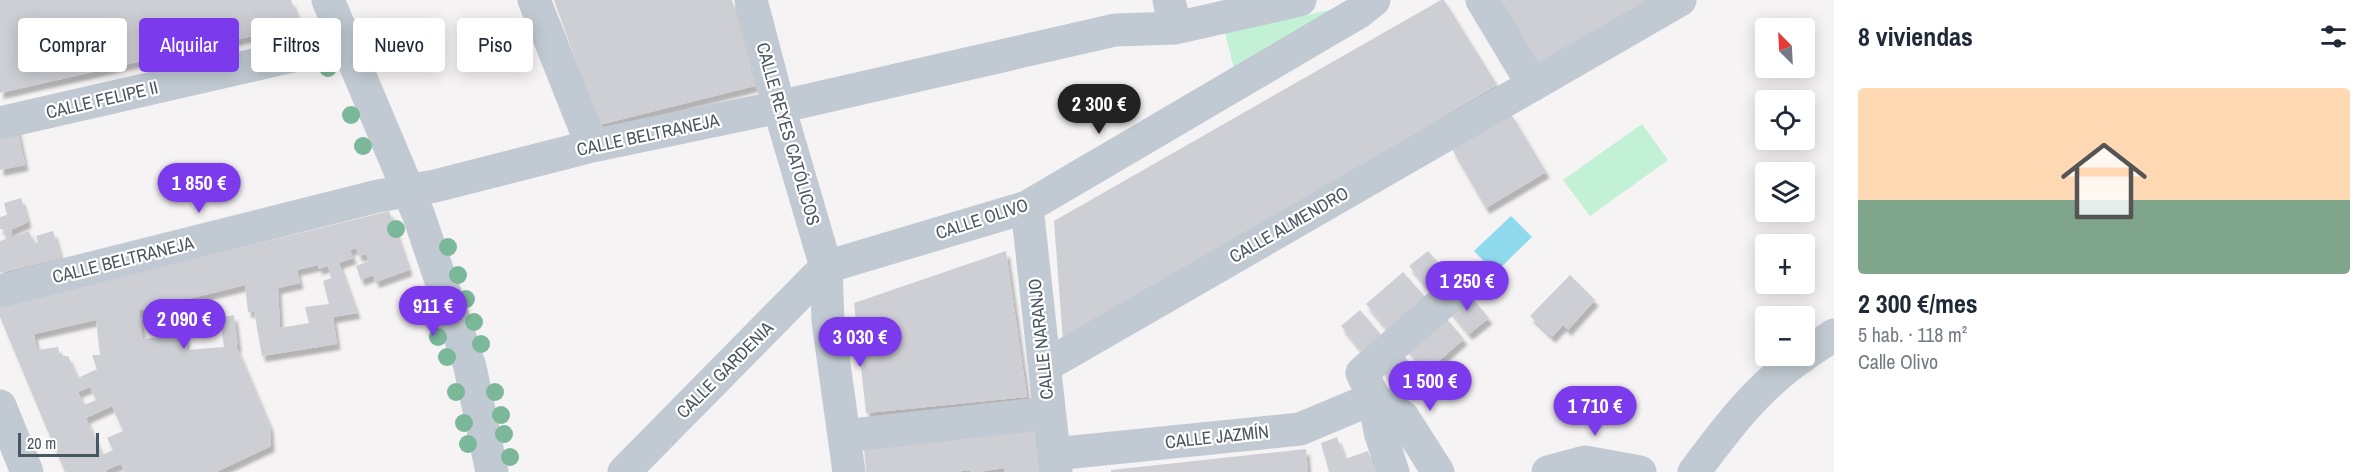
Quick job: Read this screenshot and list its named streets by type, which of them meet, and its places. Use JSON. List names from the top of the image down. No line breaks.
{"streets":{"street":["CALLE FELIPE II","CALLE REYES CATÓLICOS","CALLE BELTRANEJA","CALLE OLIVO","CALLE ALMENDRO","CALLE NARANJO","CALLE GARDENIA","CALLE JAZMÍN"]},"crossings":[["CALLE REYES CATÓLICOS","CALLE BELTRANEJA"],["CALLE REYES CATÓLICOS","CALLE OLIVO"],["CALLE REYES CATÓLICOS","CALLE GARDENIA"],["CALLE OLIVO","CALLE NARANJO"],["CALLE OLIVO","CALLE GARDENIA"],["CALLE ALMENDRO","CALLE NARANJO"],["CALLE NARANJO","CALLE JAZMÍN"]],"scale_bar":"20 m","north":"top left","page":{"heading":"8 viviendas","map_buttons":["+","−"],"chip":["Comprar","Alquilar","Filtros","Nuevo","Piso"],"list":[{"name":"2 300 €/mes","note":"5 hab. · 118 m² · Calle Olivo"}],"price":["2 300 €","1 850 €","1 250 €","911 €","2 090 €","3 030 €","1 500 €","1 710 €"],"scale":"20 m"}}
